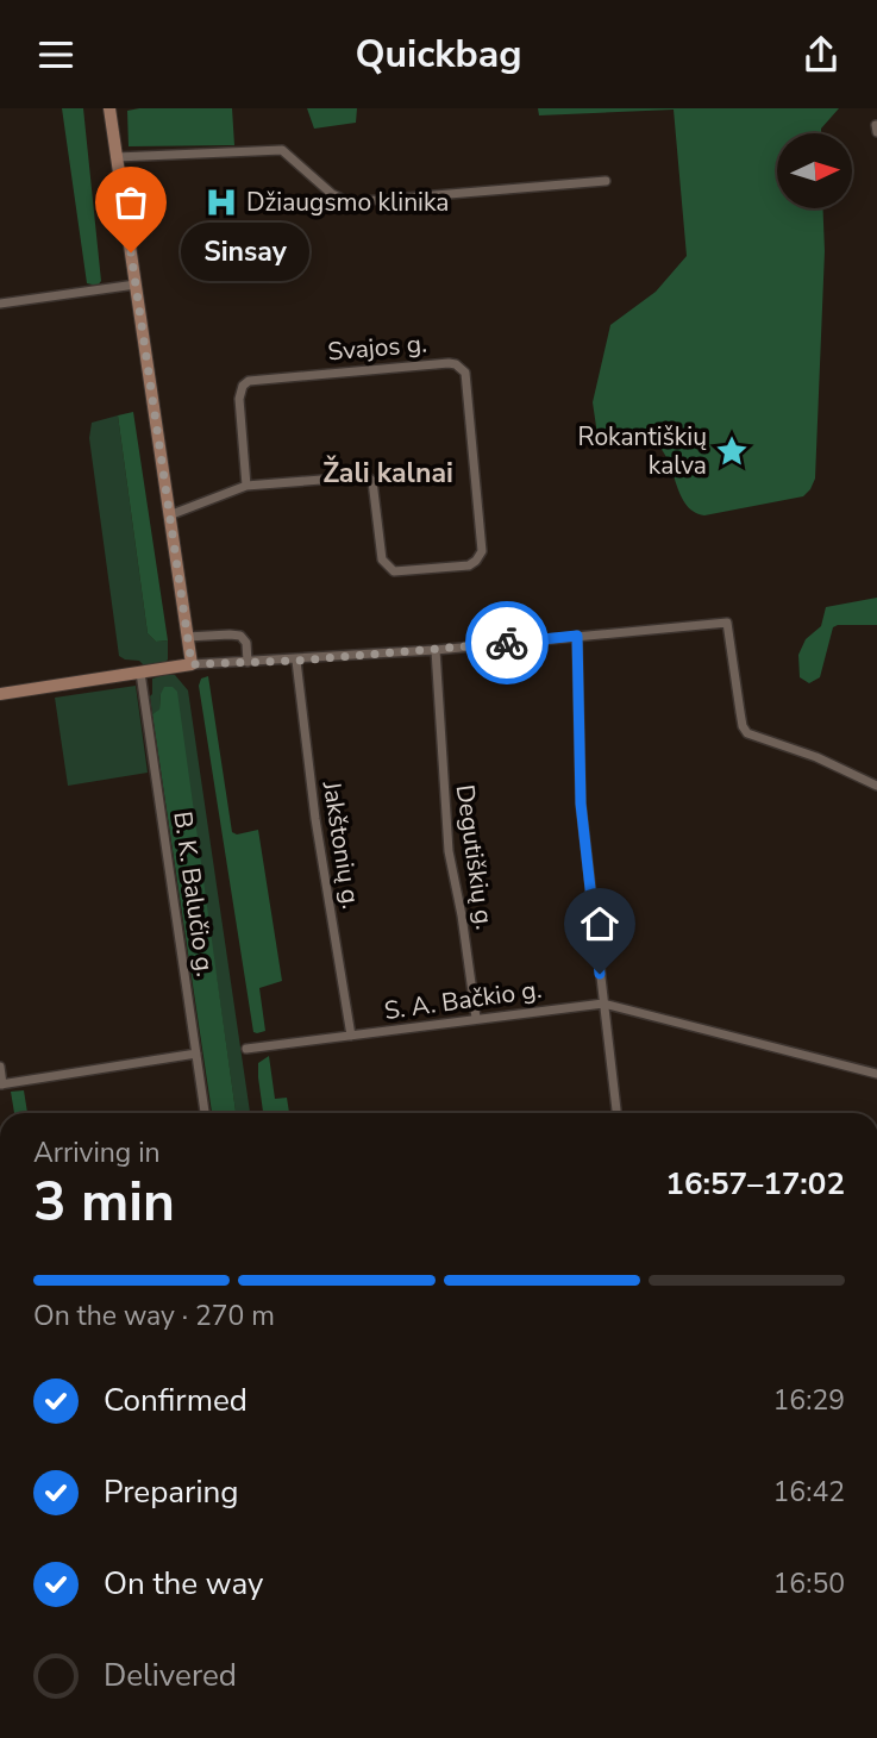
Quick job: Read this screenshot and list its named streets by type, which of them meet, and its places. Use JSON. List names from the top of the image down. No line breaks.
{"streets":{"street":["Svajos g.","Jakštonių g.","Degutiškių g.","B. K. Balučio g.","S. A. Bačkio g."]},"crossings":[["Jakštonių g.","S. A. Bačkio g."],["Degutiškių g.","S. A. Bačkio g."]],"districts":["Žali kalnai"],"places":{"hospital":["Džiaugsmo klinika"],"other":["Sinsay"],"place":["Rokantiškių kalva"]},"north":"right","page":{"header":"Quickbag","bubble":"Sinsay","heading":["3 min","Arriving in","16:57–17:02"],"bar":"On the way · 270 m","list":[["Confirmed","16:29"],["Preparing","16:42"],["On the way","16:50"],"Delivered"]}}
